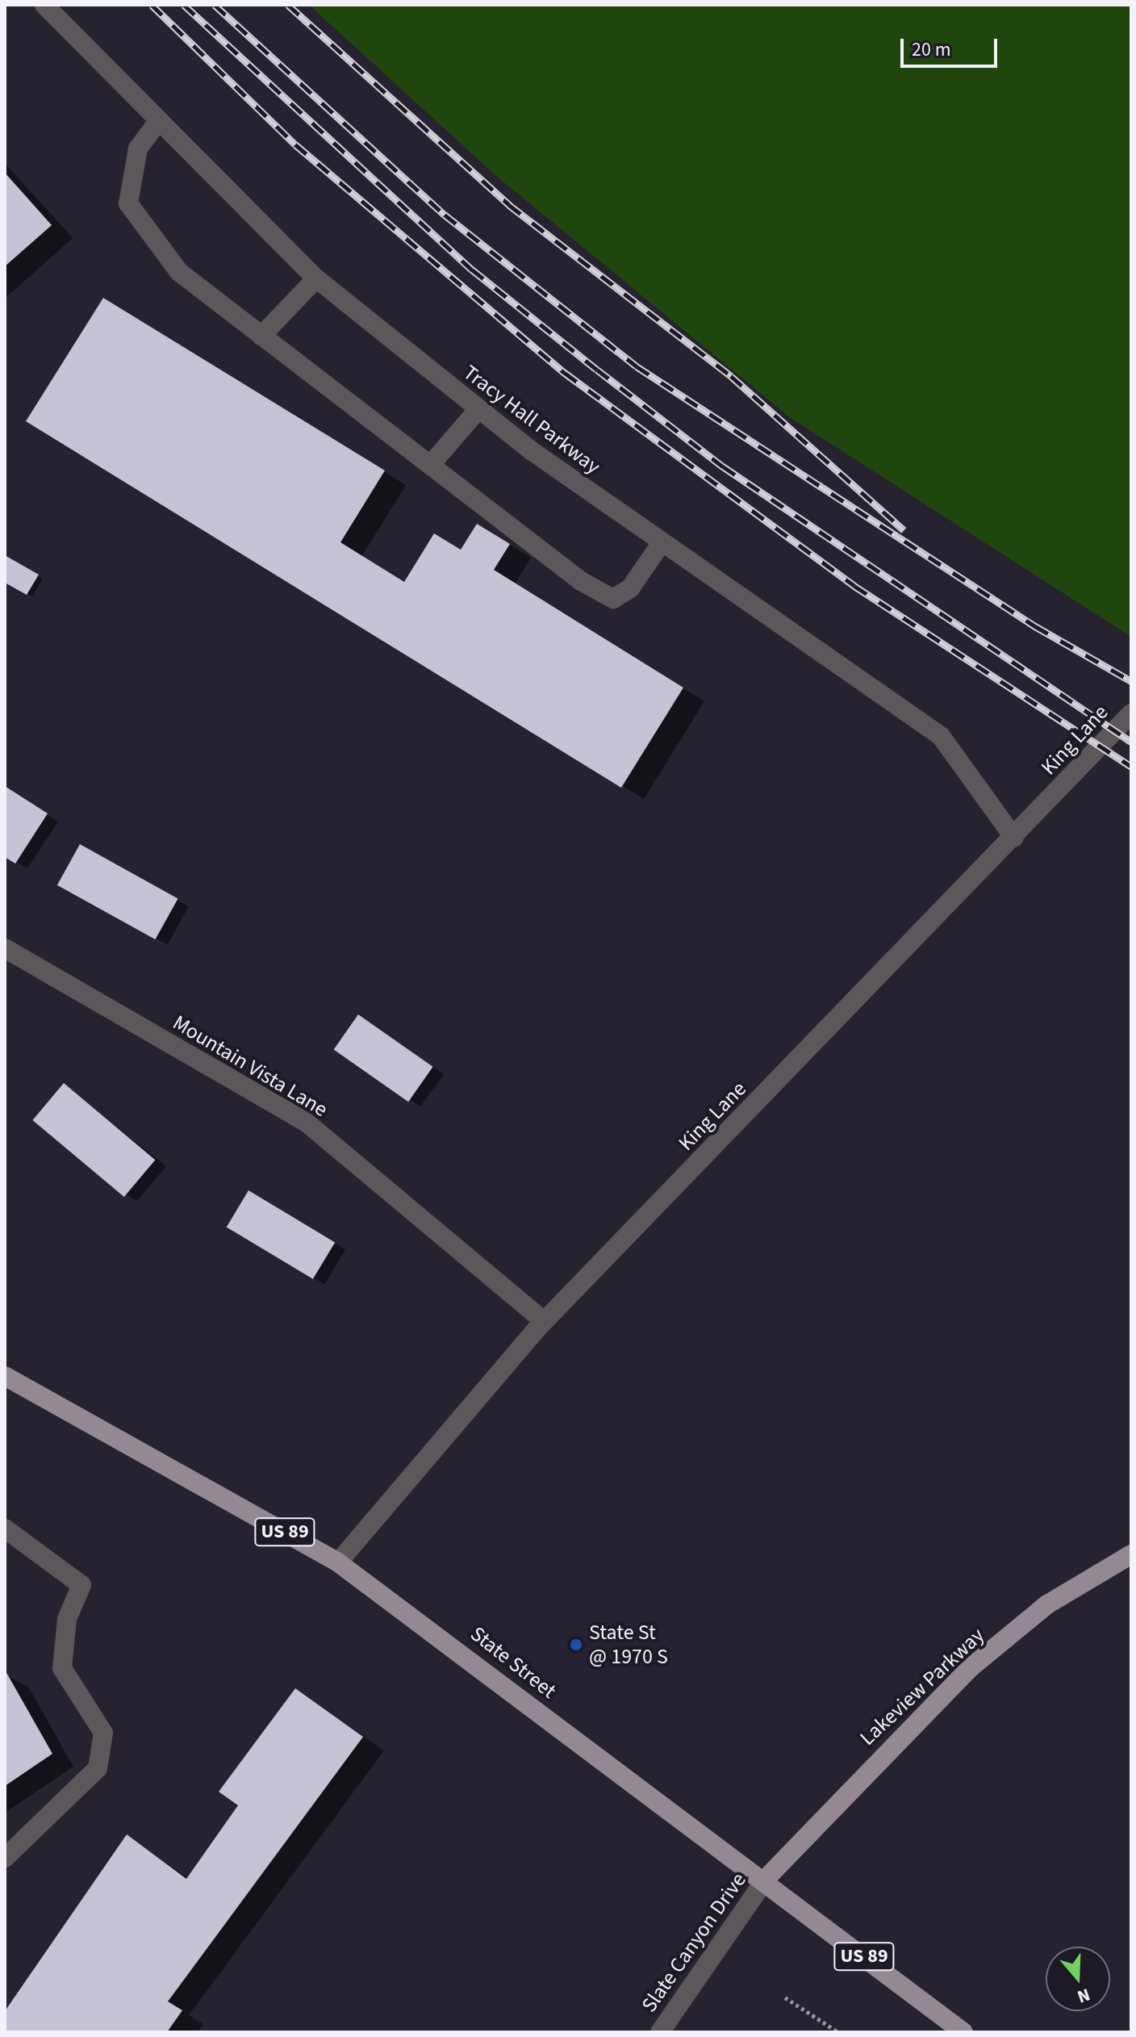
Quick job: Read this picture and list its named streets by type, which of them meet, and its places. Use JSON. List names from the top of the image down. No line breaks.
{"streets":{"main road":["US 89","State Street","Lakeview Parkway"],"street":["Tracy Hall Parkway","King Lane","Mountain Vista Lane","Slate Canyon Drive"]},"crossings":[["Tracy Hall Parkway","King Lane"],["King Lane","Mountain Vista Lane"],["King Lane","State Street"],["State Street","Lakeview Parkway"],["State Street","Slate Canyon Drive"],["Lakeview Parkway","Slate Canyon Drive"]],"places":["State St @ 1970 S"],"scale_bar":"20 m","north":"bottom"}
